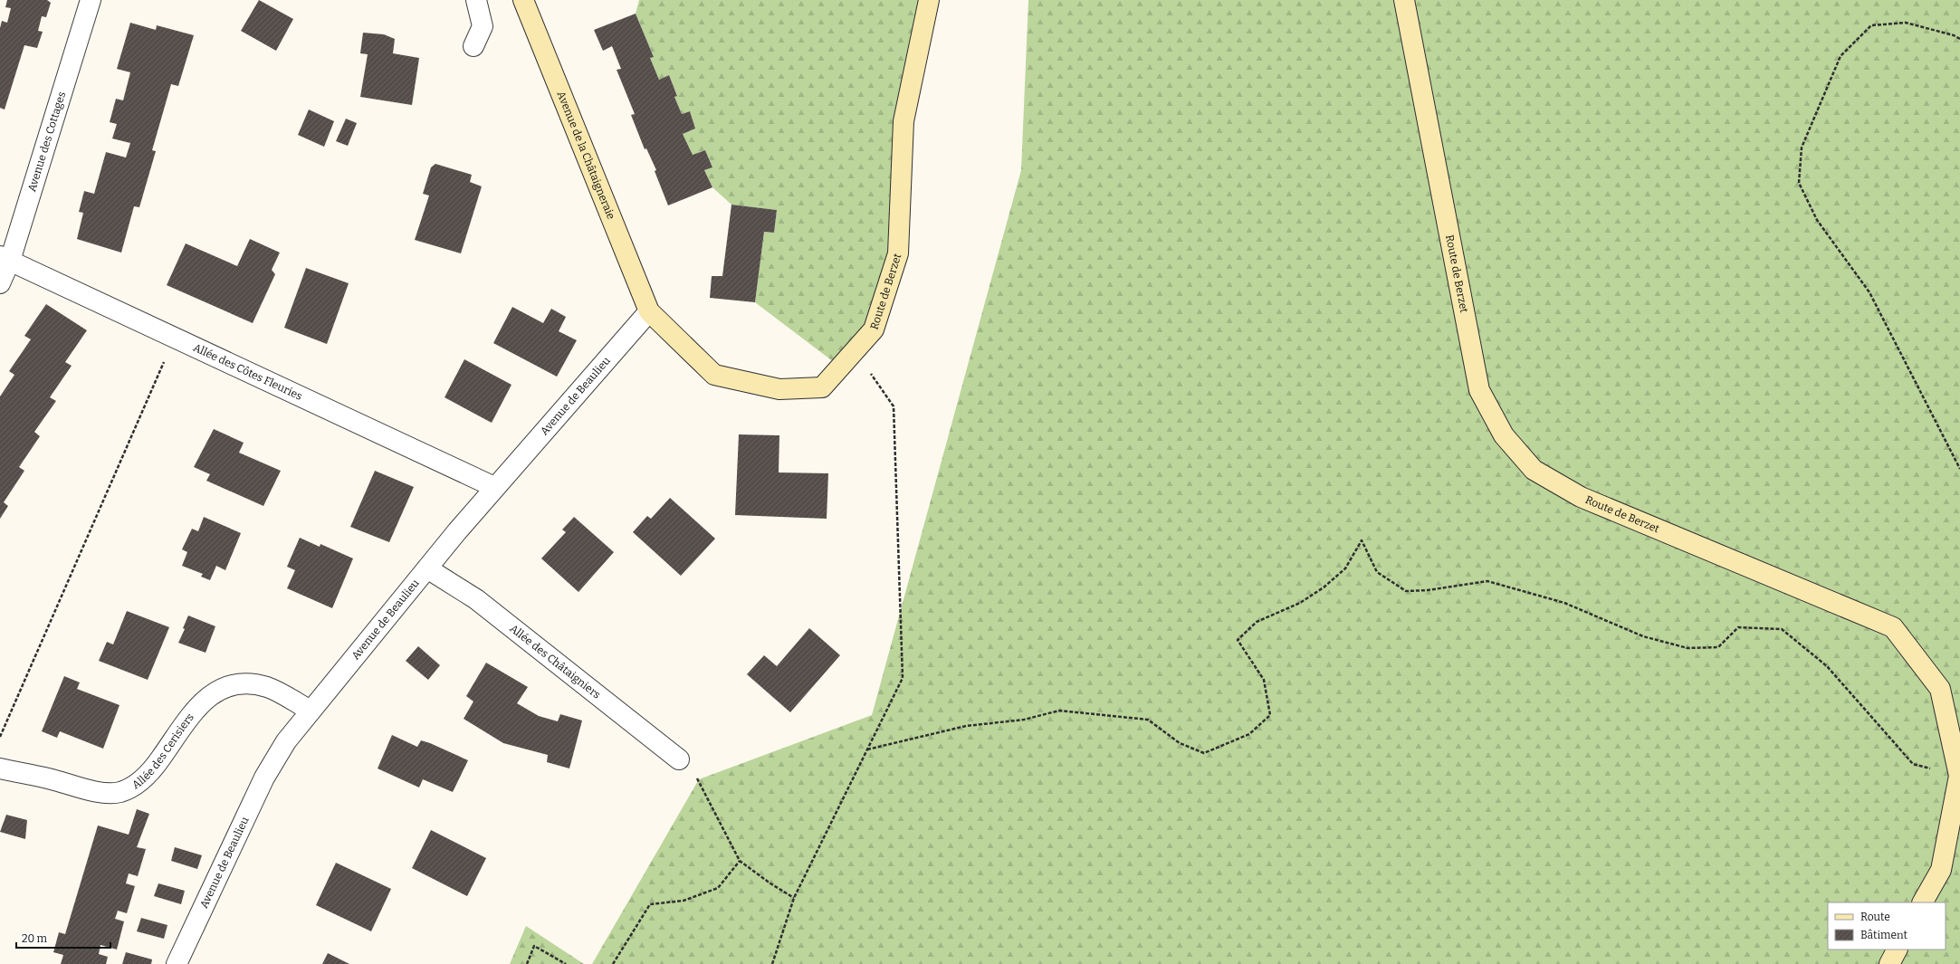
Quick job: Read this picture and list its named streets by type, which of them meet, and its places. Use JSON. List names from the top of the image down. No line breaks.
{"streets":{"street":["Avenue des Cottages","Avenue de la Châtaigneraie","Route de Berzet","Allée des Côtes Fleuries","Avenue de Beaulieu","Allée des Châtaigniers","Allée des Cerisiers"]},"crossings":[["Avenue des Cottages","Allée des Côtes Fleuries"],["Avenue de la Châtaigneraie","Route de Berzet"],["Avenue de la Châtaigneraie","Avenue de Beaulieu"],["Route de Berzet","Avenue de Beaulieu"],["Allée des Côtes Fleuries","Avenue de Beaulieu"],["Avenue de Beaulieu","Allée des Châtaigniers"],["Avenue de Beaulieu","Allée des Cerisiers"]],"legend":["Route","Bâtiment"],"scale_bar":"20 m"}
